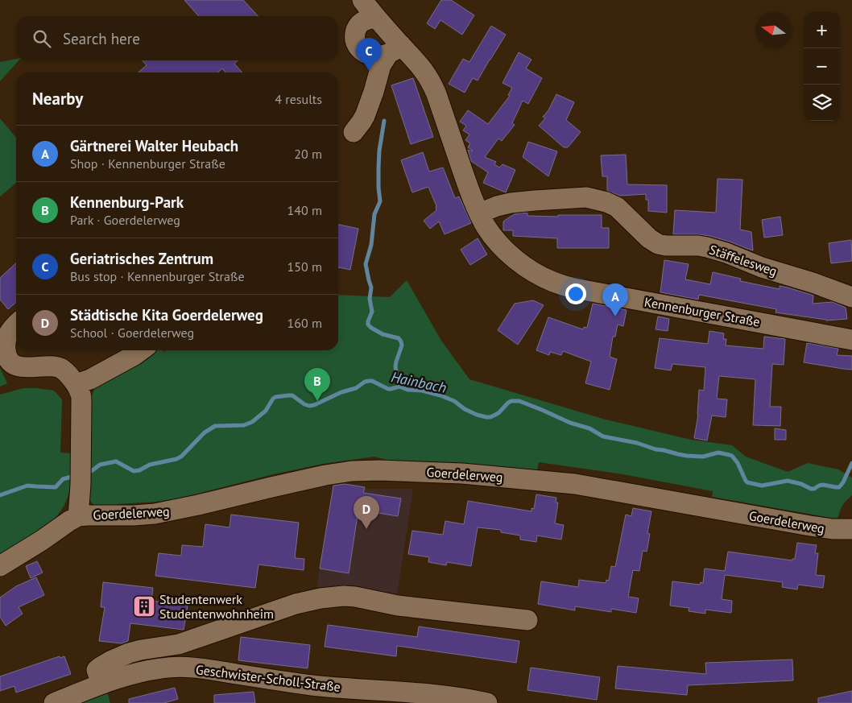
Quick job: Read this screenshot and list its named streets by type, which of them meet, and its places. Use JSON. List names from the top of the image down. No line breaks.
{"streets":{"street":["Stäffelesweg","Kennenburger Straße","Goerdelerweg","Geschwister-Scholl-Straße"]},"crossings":[["Stäffelesweg","Kennenburger Straße"]],"water":["Hainbach"],"places":{"building":["Studentenwerk Studentenwohnheim"]},"north":"left","page":{"map_buttons":["+","−"],"search":"Search here","pins":["C","A","B","D"],"heading":["Nearby","4 results"],"list":[{"mark":"A","name":"Gärtnerei Walter Heubach","note":"Shop · Kennenburger Straße","value":"20 m"},{"mark":"B","name":"Kennenburg-Park","note":"Park · Goerdelerweg","value":"140 m"},{"mark":"C","name":"Geriatrisches Zentrum","note":"Bus stop · Kennenburger Straße","value":"150 m"},{"mark":"D","name":"Städtische Kita Goerdelerweg","note":"School · Goerdelerweg","value":"160 m"}]}}
